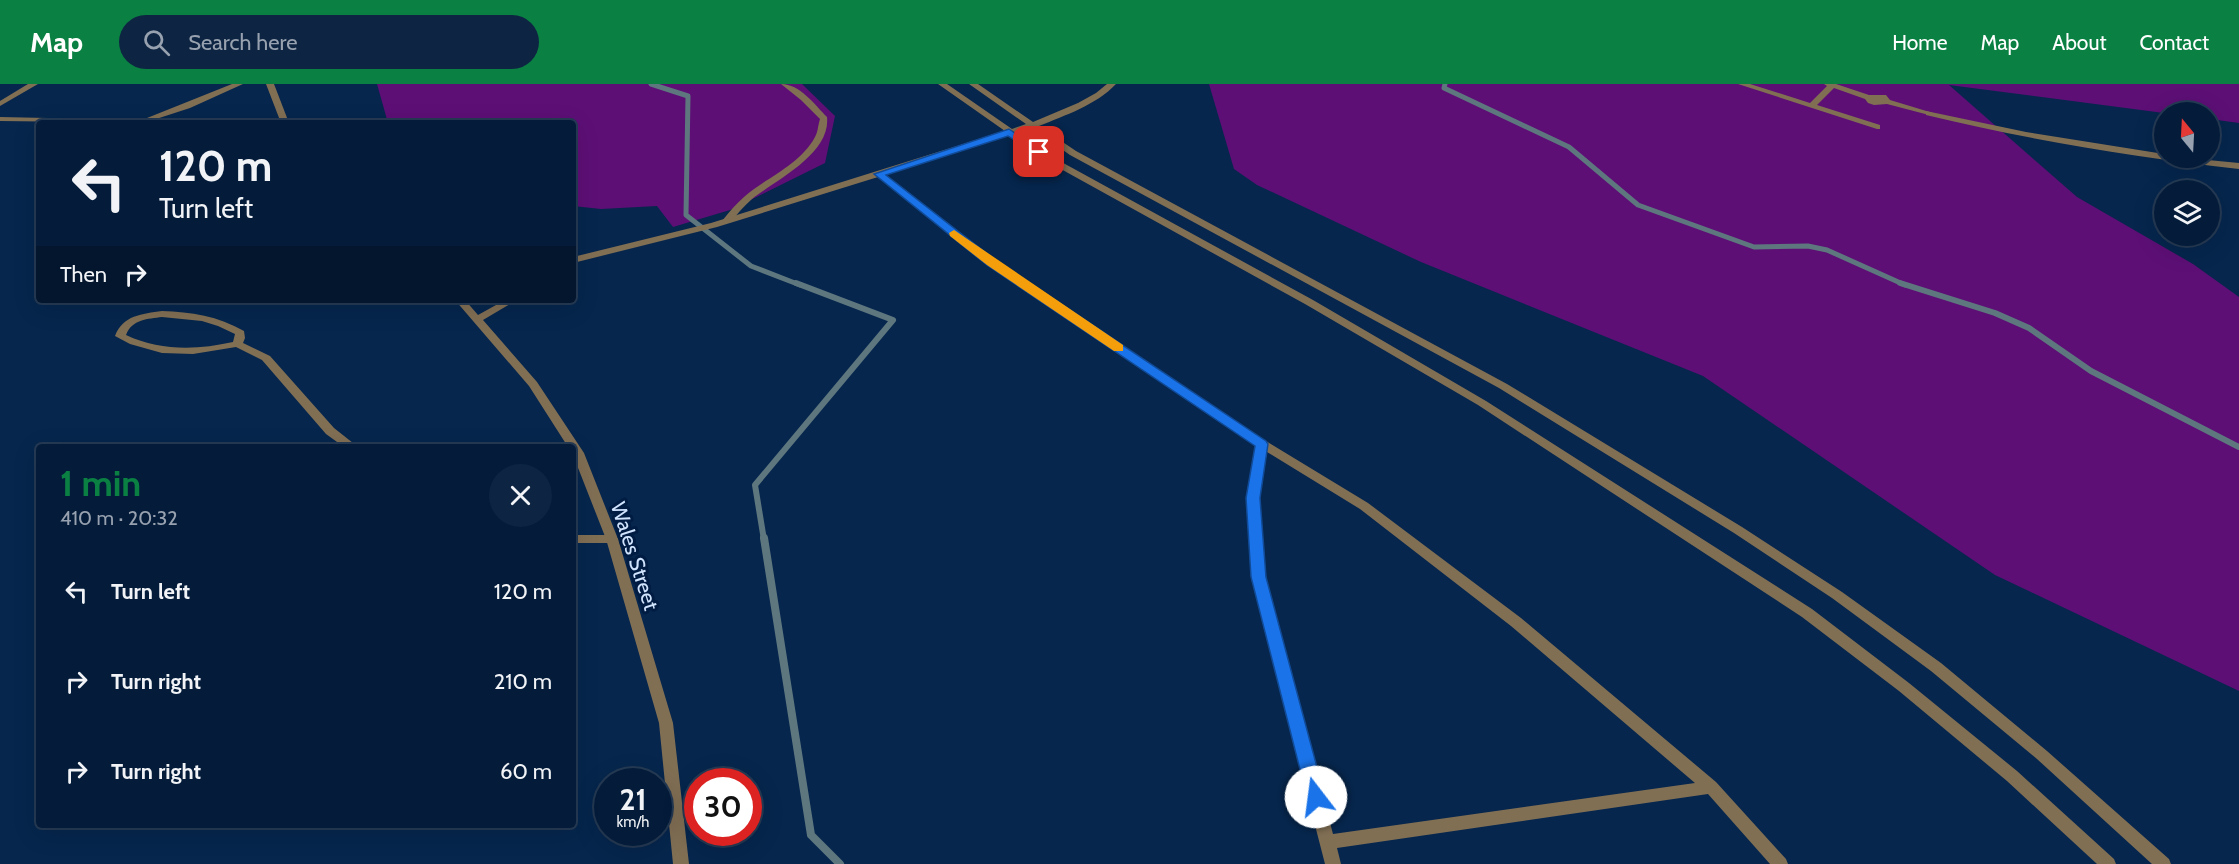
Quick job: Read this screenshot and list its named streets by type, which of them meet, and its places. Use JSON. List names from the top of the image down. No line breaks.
{"streets":{"street":["Wales Street"]},"north":"top","page":{"header":"Map","search":"Search here","nav":["Home","Map","About","Contact"],"turn":["120 m","Turn left"],"then":"Then","heading":["1 min","410 m · 20:32"],"list":[{"name":"Turn left","value":"120 m"},{"name":"Turn right","value":"210 m"},{"name":"Turn right","value":"60 m"}],"speed":"21 km/h","limit":"30"}}
